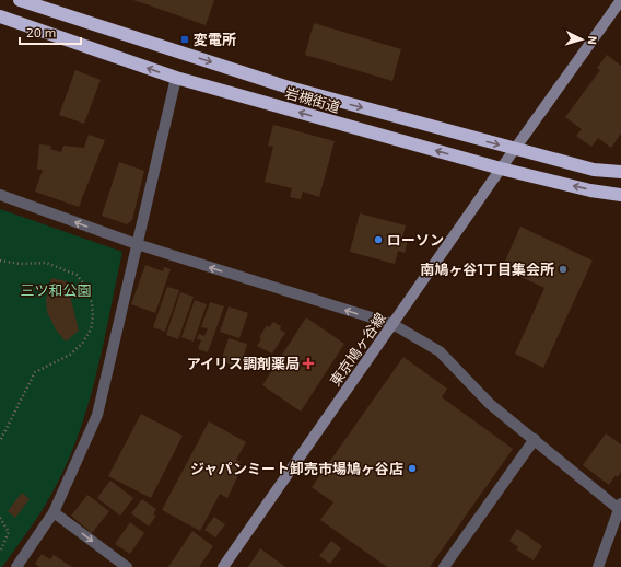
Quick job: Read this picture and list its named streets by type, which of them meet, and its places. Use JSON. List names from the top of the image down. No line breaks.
{"streets":{"highway":["岩槻街道"],"main road":["東京鳩ヶ谷線"]},"crossings":[["岩槻街道","東京鳩ヶ谷線"]],"parks":["三ツ和公園"],"places":{"transit":["変電所"],"other":["ローソン","南鳩ヶ谷1丁目集会所","ジャパンミート卸売市場鳩ヶ谷店"],"health":["アイリス調剤薬局"]},"scale_bar":"20 m","north":"right"}
